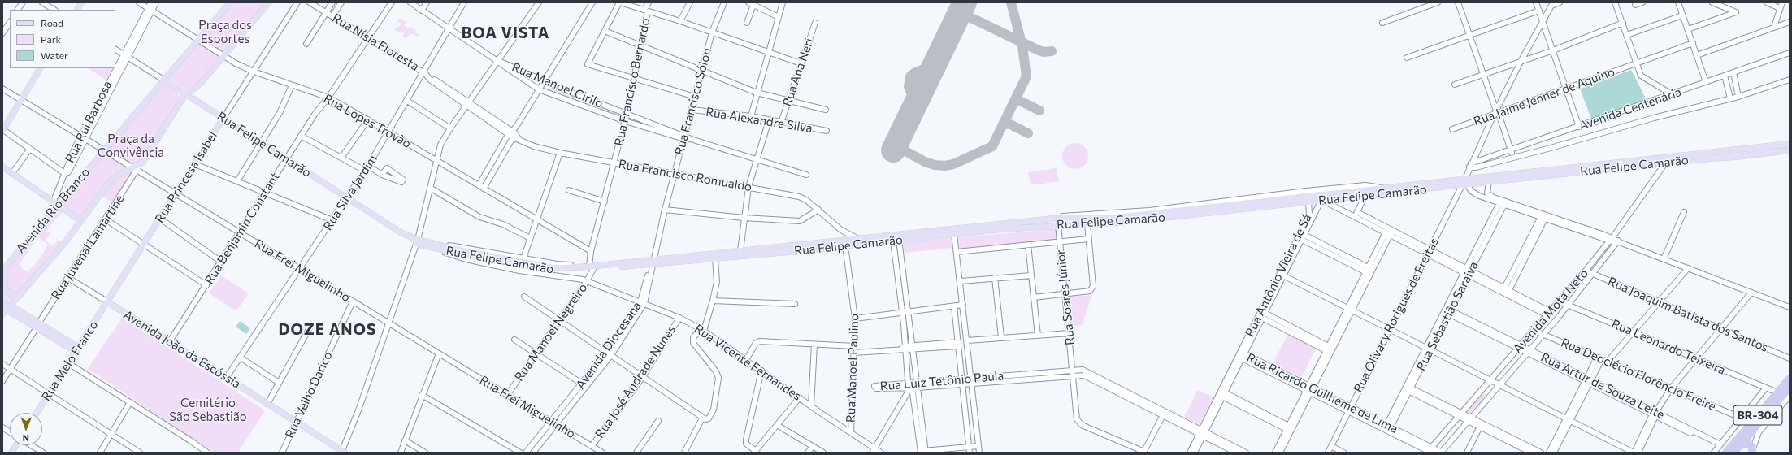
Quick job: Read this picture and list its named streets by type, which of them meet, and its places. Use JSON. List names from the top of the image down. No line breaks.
{"streets":{"highway":["BR-304"],"main road":["Rua Felipe Camarão","Rua Princesa Isabel","Avenida Rio Branco","Avenida João da Escóssia","Rua Melo Franco"],"street":["Rua Nísia Floresta","Rua Ana Neri","Rua Francisco Bernardo","Rua Manoel Cirilo","Rua Jaime Jenner de Aquino","Rua Francisco Sólon","Avenida Centenária","Rua Alexandre Silva","Rua Lopes Trovão","Rua Rui Barbosa","Rua Francisco Romualdo","Rua Silva Jardim","Rua Benjamin Constant","Rua Juvenal Lamartine","Rua Frei Miguelinho","Rua Antônio Vieira de Sá","Rua Soares Júnior","Avenida Mota Neto","Rua Joaquim Batista dos Santos","Rua Olivacy Rorigues de Freitas","Rua Sebastião Saraiva","Rua Manoel Negreiro","Avenida Diocesana","Rua Leonardo Teixeira","Rua Vicente Fernandes","Rua Manoel Paulino","Rua Deoclécio Florêncio Freire","Rua Luiz Tetônio Paula","Rua José Andrade Nunes","Rua Artur de Souza Leite","Rua Ricardo Guilheme de Lima","Rua Velho Darico"]},"crossings":[["Rua Nísia Floresta","Rua Francisco Romualdo"],["Rua Nísia Floresta","Rua Silva Jardim"],["Rua Nísia Floresta","Rua Benjamin Constant"],["Rua Ana Neri","Rua Alexandre Silva"],["Rua Francisco Bernardo","Rua Manoel Cirilo"],["Rua Francisco Bernardo","Rua Lopes Trovão"],["Rua Francisco Bernardo","Rua Felipe Camarão"],["Rua Francisco Bernardo","Rua Francisco Romualdo"],["Rua Francisco Bernardo","Rua Manoel Negreiro"],["Rua Manoel Cirilo","Rua Francisco Sólon"],["Rua Manoel Cirilo","Rua Silva Jardim"],["Rua Jaime Jenner de Aquino","Rua Olivacy Rorigues de Freitas"],["Rua Francisco Sólon","Rua Alexandre Silva"],["Rua Francisco Sólon","Rua Felipe Camarão"],["Rua Francisco Sólon","Rua Francisco Romualdo"],["Rua Francisco Sólon","Avenida Diocesana"],["Avenida Centenária","Rua Olivacy Rorigues de Freitas"],["Rua Lopes Trovão","Rua Rui Barbosa"],["Rua Lopes Trovão","Rua Princesa Isabel"],["Rua Lopes Trovão","Rua Silva Jardim"],["Rua Lopes Trovão","Avenida Rio Branco"],["Rua Lopes Trovão","Rua Benjamin Constant"],["Rua Rui Barbosa","Rua Felipe Camarão"],["Rua Rui Barbosa","Avenida Rio Branco"],["Rua Rui Barbosa","Rua Frei Miguelinho"],["Rua Felipe Camarão","Rua Francisco Romualdo"],["Rua Felipe Camarão","Rua Princesa Isabel"],["Rua Felipe Camarão","Rua Silva Jardim"],["Rua Felipe Camarão","Avenida Rio Branco"],["Rua Felipe Camarão","Rua Benjamin Constant"],["Rua Felipe Camarão","Rua Antônio Vieira de Sá"],["Rua Felipe Camarão","Rua Soares Júnior"],["Rua Felipe Camarão","Avenida Mota Neto"],["Rua Felipe Camarão","Rua Olivacy Rorigues de Freitas"],["Rua Felipe Camarão","Rua Manoel Negreiro"],["Rua Felipe Camarão","Avenida Diocesana"],["Rua Felipe Camarão","Rua Vicente Fernandes"],["Rua Felipe Camarão","Rua Manoel Paulino"],["Rua Princesa Isabel","Rua Frei Miguelinho"],["Rua Princesa Isabel","Avenida João da Escóssia"],["Rua Princesa Isabel","Rua Melo Franco"],["Rua Silva Jardim","Rua Frei Miguelinho"],["Rua Silva Jardim","Avenida João da Escóssia"],["Avenida Rio Branco","Rua Juvenal Lamartine"],["Avenida Rio Branco","Rua Frei Miguelinho"],["Rua Benjamin Constant","Rua Frei Miguelinho"],["Rua Benjamin Constant","Avenida João da Escóssia"],["Rua Juvenal Lamartine","Rua Frei Miguelinho"],["Rua Juvenal Lamartine","Avenida João da Escóssia"],["Rua Frei Miguelinho","Rua Manoel Negreiro"],["Rua Frei Miguelinho","Avenida Diocesana"],["Rua Frei Miguelinho","Rua José Andrade Nunes"],["Rua Frei Miguelinho","Rua Velho Darico"],["Rua Antônio Vieira de Sá","Rua Ricardo Guilheme de Lima"],["Rua Soares Júnior","Rua Luiz Tetônio Paula"],["Avenida Mota Neto","Rua Joaquim Batista dos Santos"],["Avenida Mota Neto","Rua Leonardo Teixeira"],["Avenida Mota Neto","Rua Deoclécio Florêncio Freire"],["Avenida Mota Neto","Rua Artur de Souza Leite"],["Avenida Mota Neto","Rua Ricardo Guilheme de Lima"],["Rua Olivacy Rorigues de Freitas","Rua Ricardo Guilheme de Lima"],["Rua Sebastião Saraiva","Rua Artur de Souza Leite"],["Rua Sebastião Saraiva","Rua Ricardo Guilheme de Lima"],["Rua Manoel Negreiro","Rua Vicente Fernandes"],["Avenida Diocesana","Rua Vicente Fernandes"],["Rua Leonardo Teixeira","BR-304"],["Avenida João da Escóssia","Rua Melo Franco"],["Avenida João da Escóssia","Rua Velho Darico"],["Rua Vicente Fernandes","Rua Manoel Paulino"],["Rua Vicente Fernandes","Rua José Andrade Nunes"]],"districts":["BOA VISTA","DOZE ANOS"],"parks":["Praça dos Esportes","Praça da Convivência","Cemitério São Sebastião"],"legend":["Road","Park","Water"],"north":"bottom"}
